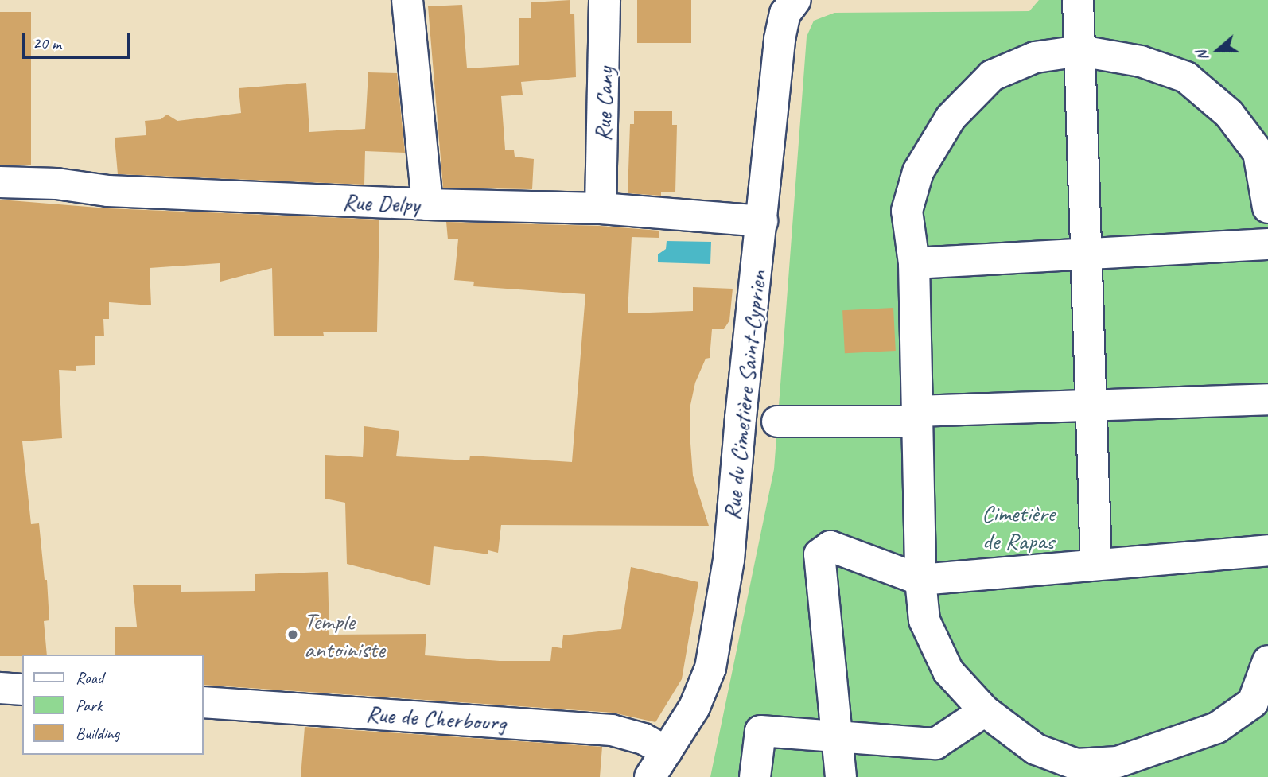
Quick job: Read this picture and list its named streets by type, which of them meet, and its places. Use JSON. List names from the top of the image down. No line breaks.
{"streets":{"street":["Rue Cany","Rue Delpy","Rue du Cimetière Saint-Cyprien","Rue de Cherbourg"]},"crossings":[["Rue Cany","Rue Delpy"],["Rue Delpy","Rue du Cimetière Saint-Cyprien"],["Rue du Cimetière Saint-Cyprien","Rue de Cherbourg"]],"parks":["Cimetière de Rapas"],"places":["Temple antoiniste"],"legend":["Road","Park","Building"],"scale_bar":"20 m","north":"left"}
